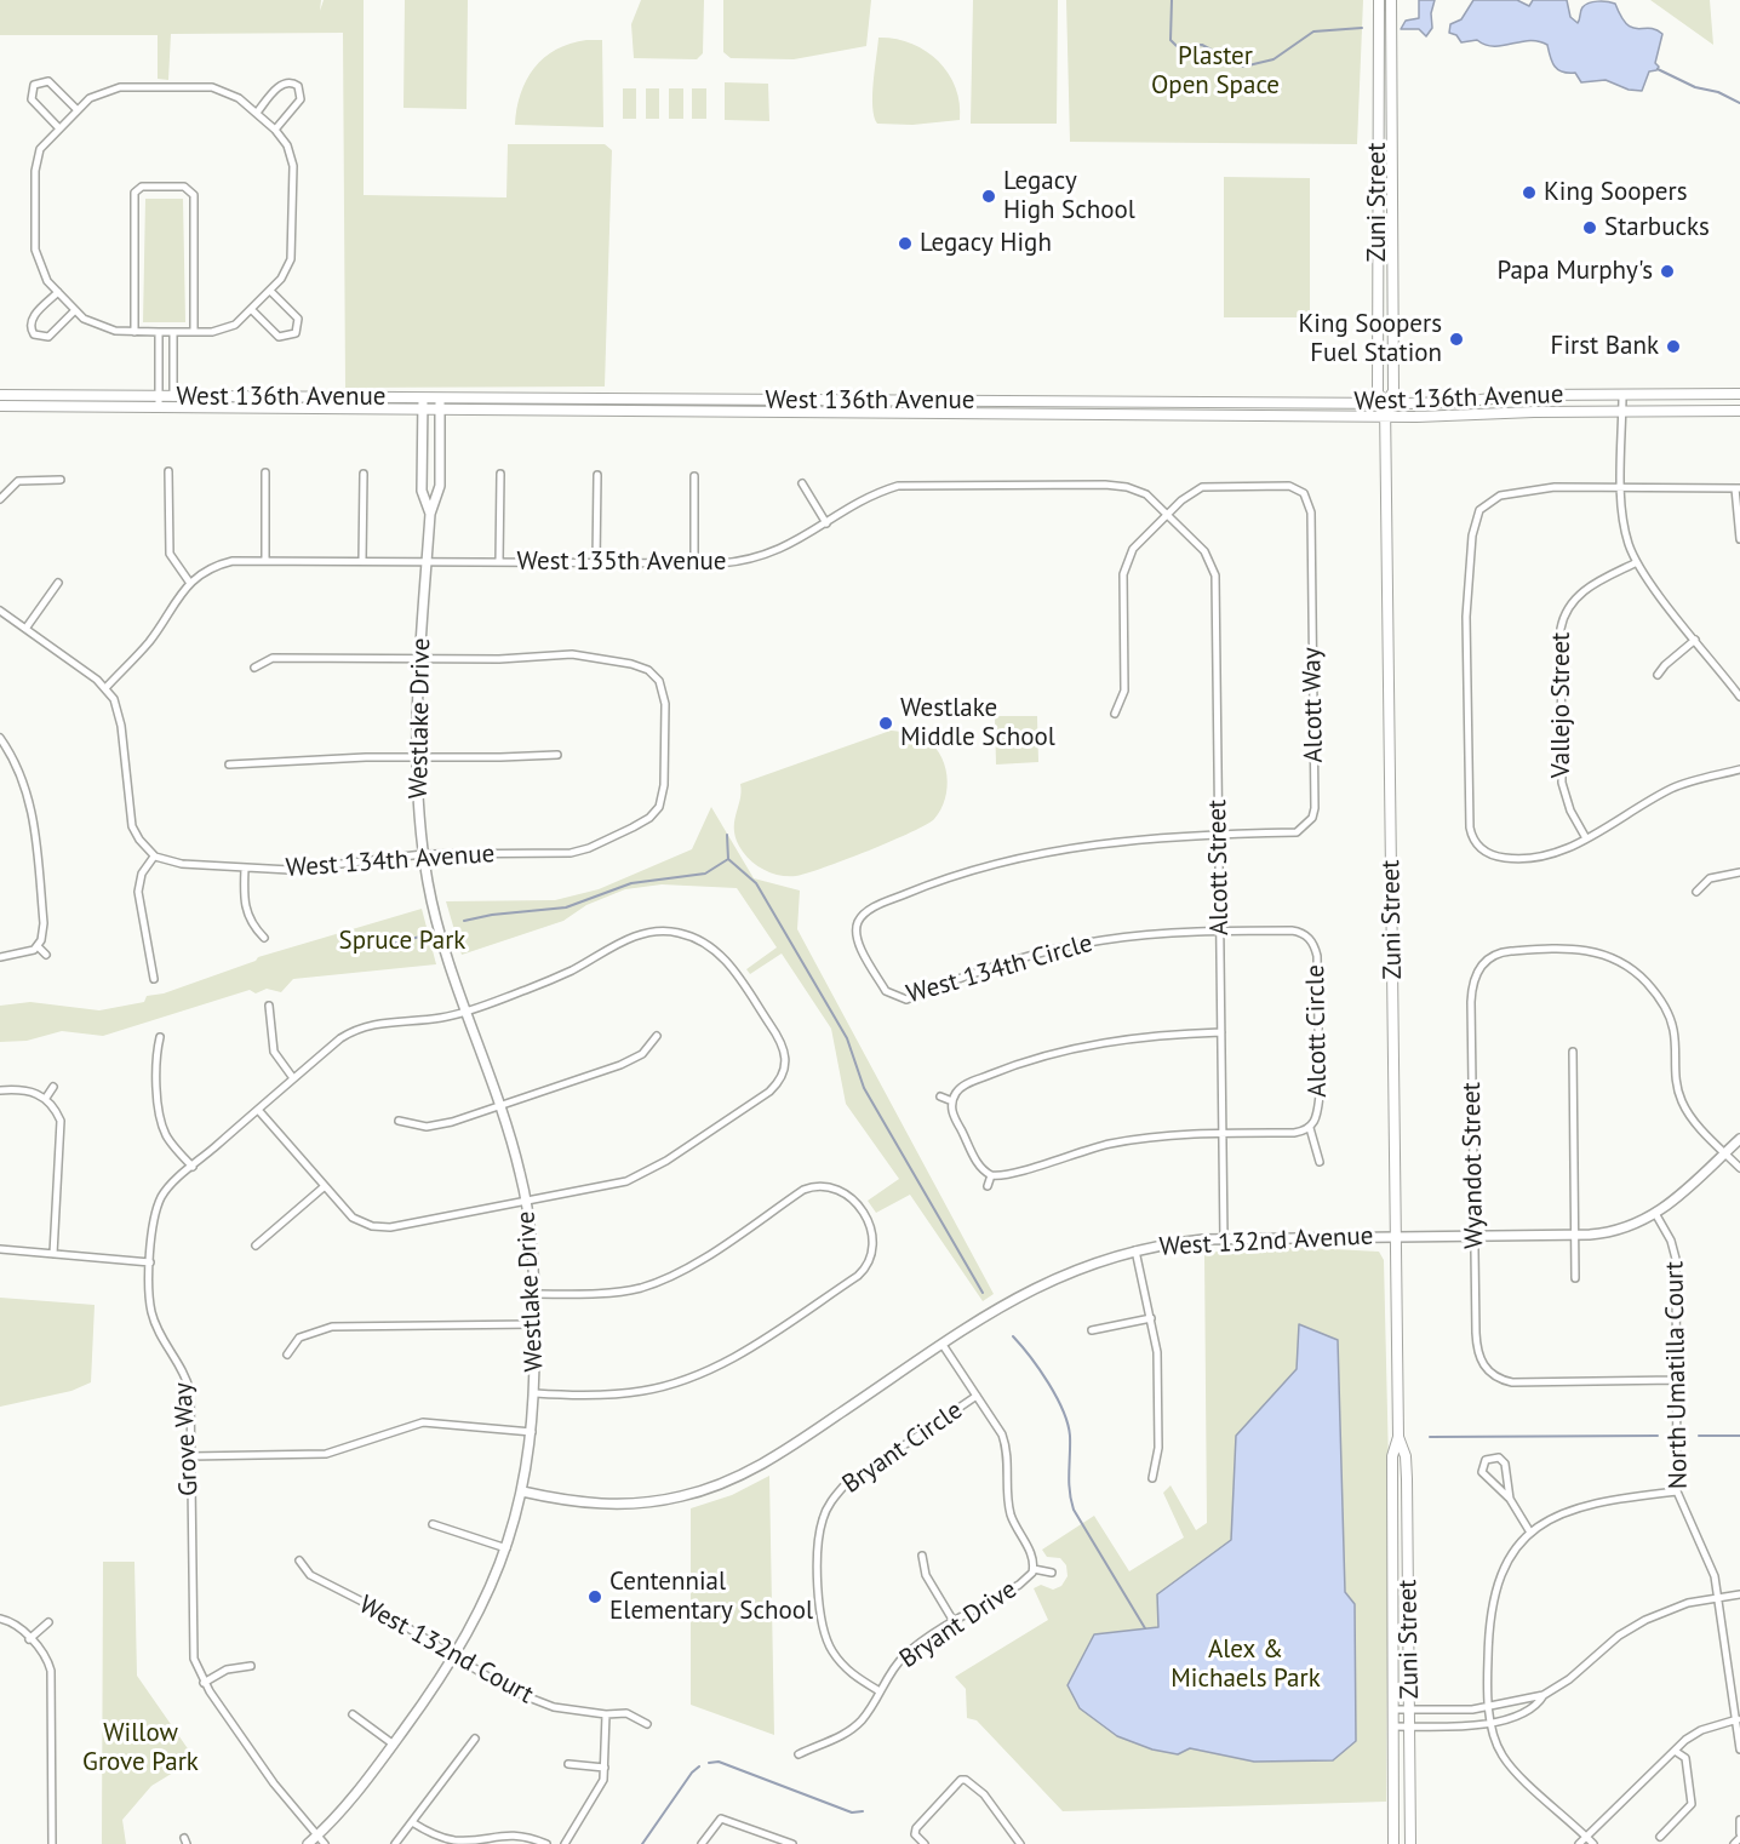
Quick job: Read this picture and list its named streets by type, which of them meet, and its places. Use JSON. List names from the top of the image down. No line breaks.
{"streets":{"main road":["Zuni Street","West 136th Avenue"],"street":["West 135th Avenue","Alcott Way","Vallejo Street","Westlake Drive","West 134th Avenue","Alcott Street","West 134th Circle","Alcott Circle","Wyandot Street","West 132nd Avenue","North Umatilla Court","Grove Way","Bryant Circle","Bryant Drive","West 132nd Court"]},"crossings":[["Zuni Street","West 136th Avenue"],["Zuni Street","West 132nd Avenue"],["West 136th Avenue","Westlake Drive"],["West 135th Avenue","Westlake Drive"],["West 135th Avenue","Alcott Street"],["Westlake Drive","West 134th Avenue"],["Westlake Drive","West 132nd Avenue"],["Westlake Drive","Grove Way"],["Westlake Drive","West 132nd Court"],["Alcott Street","West 134th Circle"],["Alcott Street","Alcott Circle"],["Alcott Street","West 132nd Avenue"],["West 134th Circle","Alcott Circle"],["Wyandot Street","West 132nd Avenue"],["Wyandot Street","North Umatilla Court"],["West 132nd Avenue","North Umatilla Court"],["West 132nd Avenue","Bryant Drive"],["Bryant Circle","Bryant Drive"]],"parks":["Plaster Open Space","Spruce Park","Alex & Michaels Park","Willow Grove Park"],"places":["King Soopers","Legacy High School","Starbucks","Legacy High","Papa Murphy's","King Soopers Fuel Station","First Bank","Westlake Middle School","Centennial Elementary School"]}
